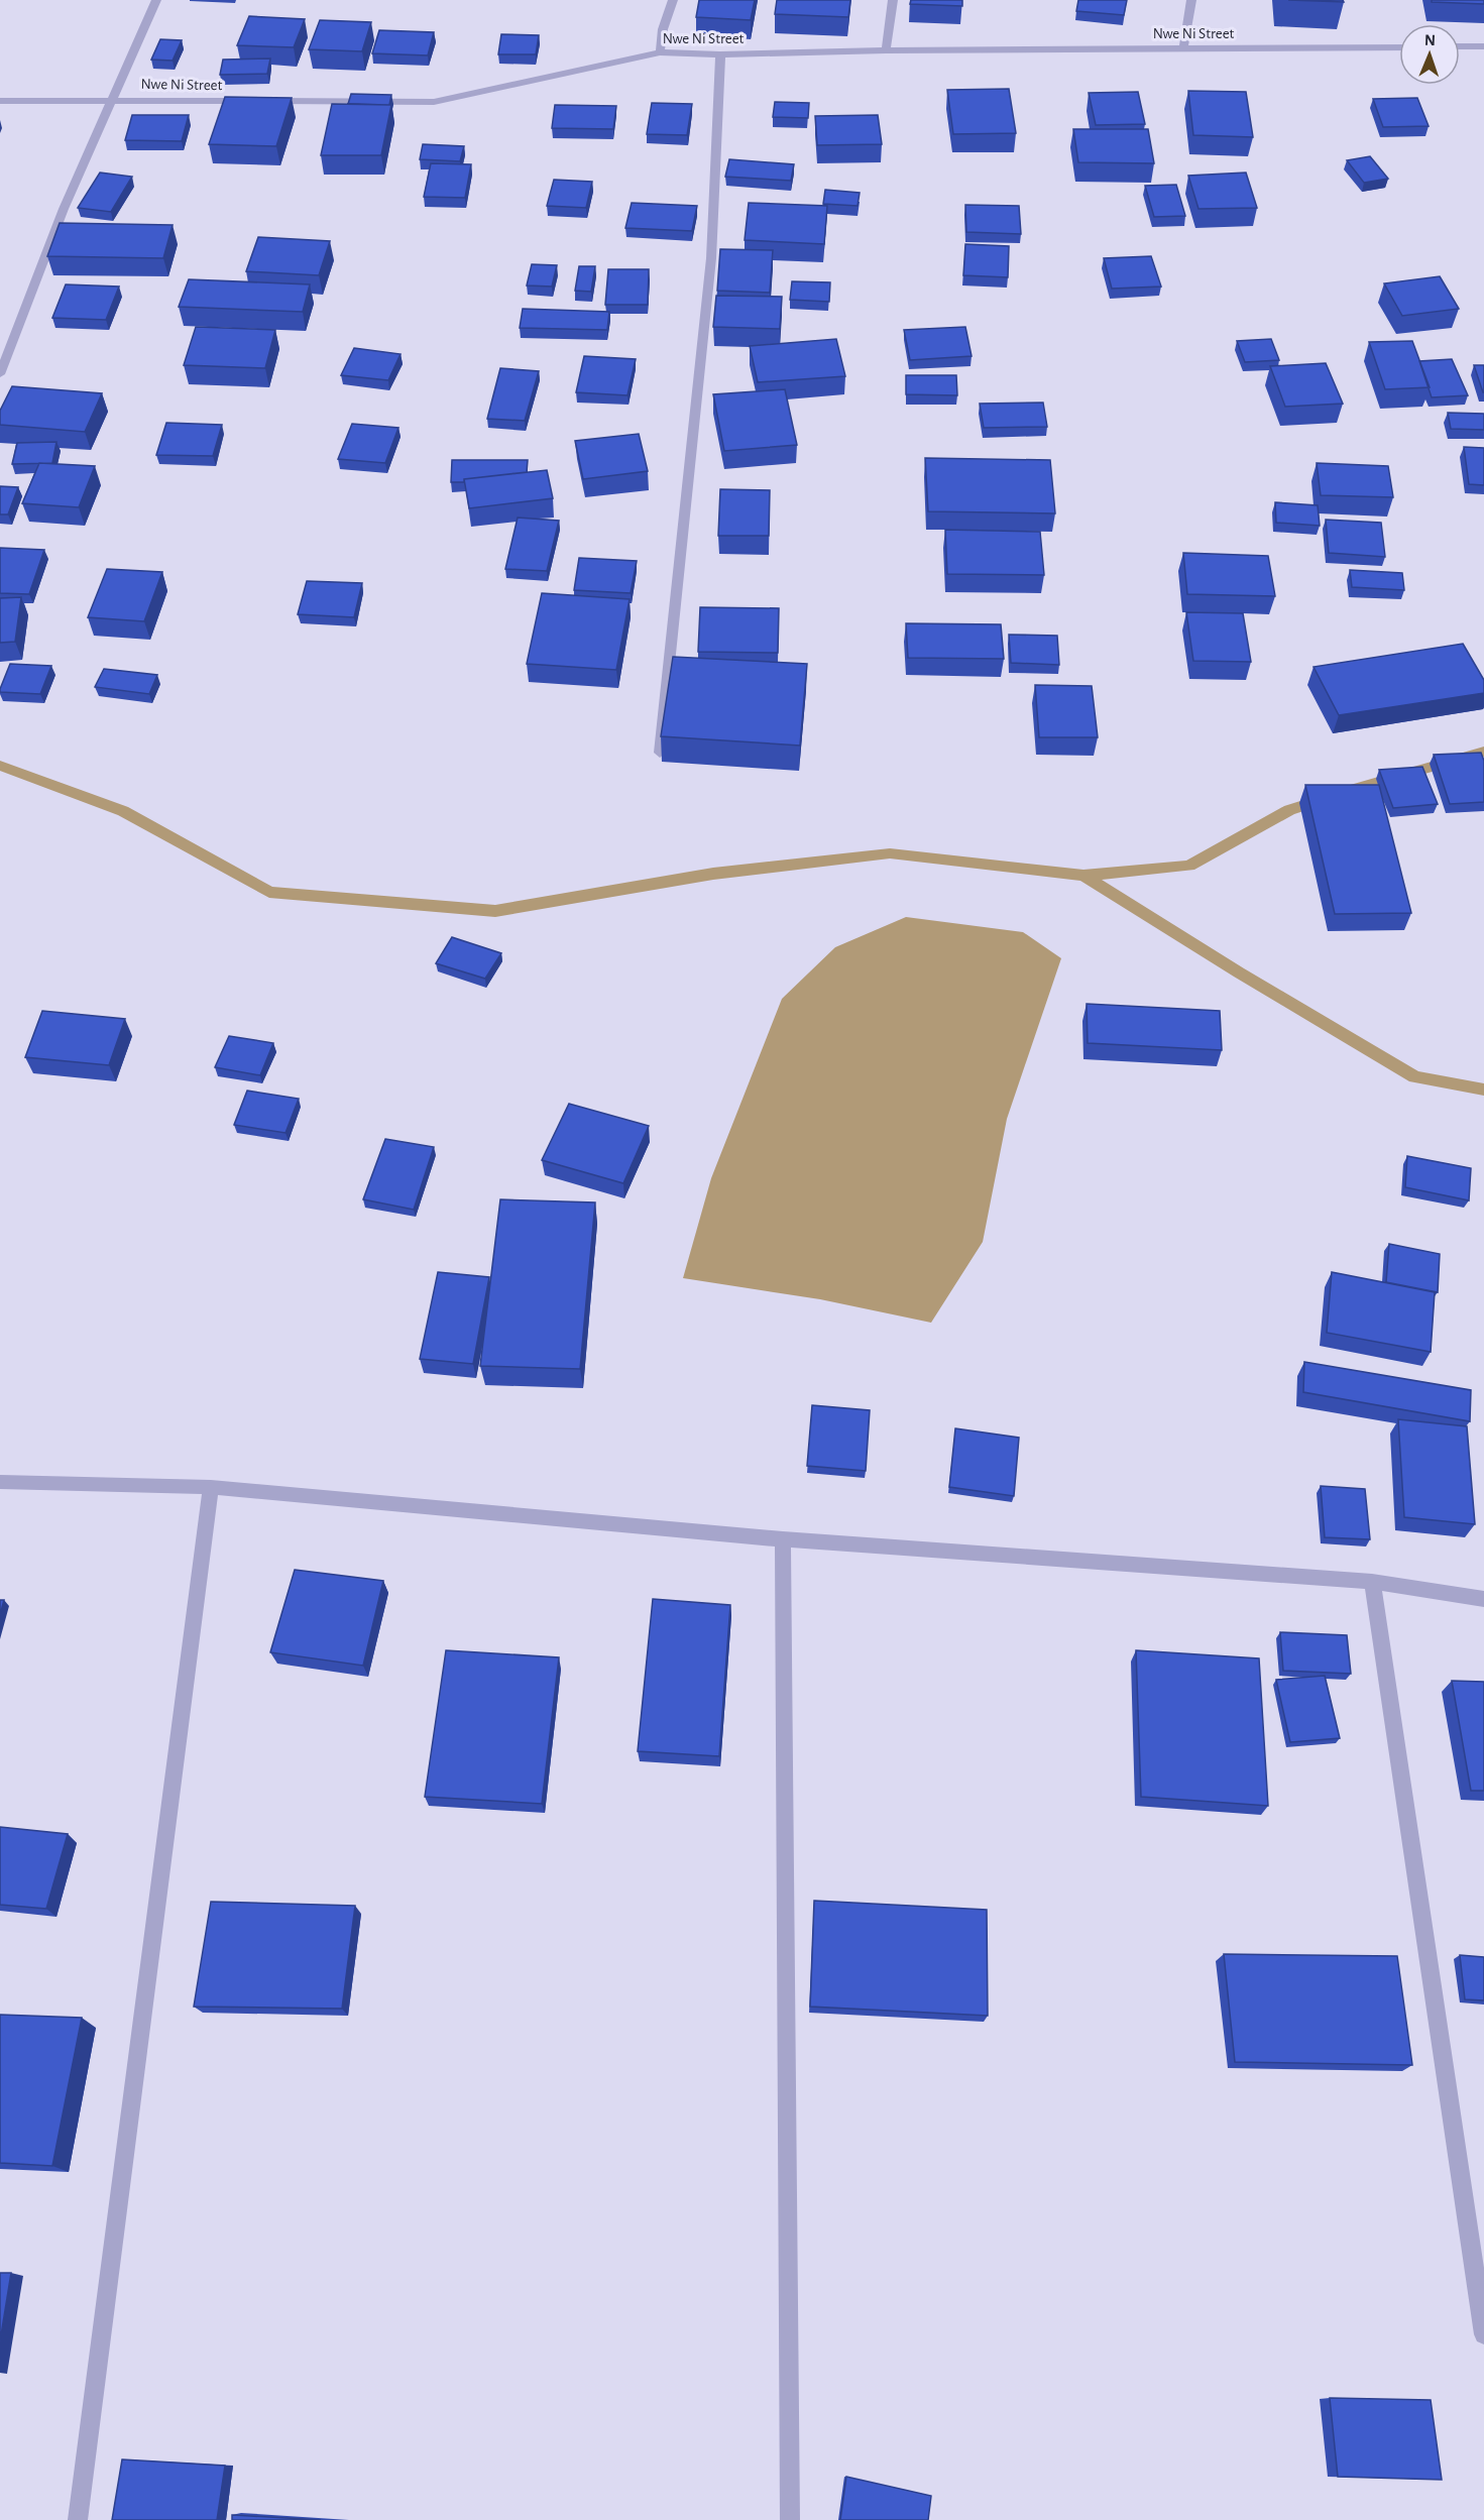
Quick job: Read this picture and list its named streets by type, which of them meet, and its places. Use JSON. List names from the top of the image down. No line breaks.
{"streets":{"street":["Nwe Ni Street"]},"north":"top"}
